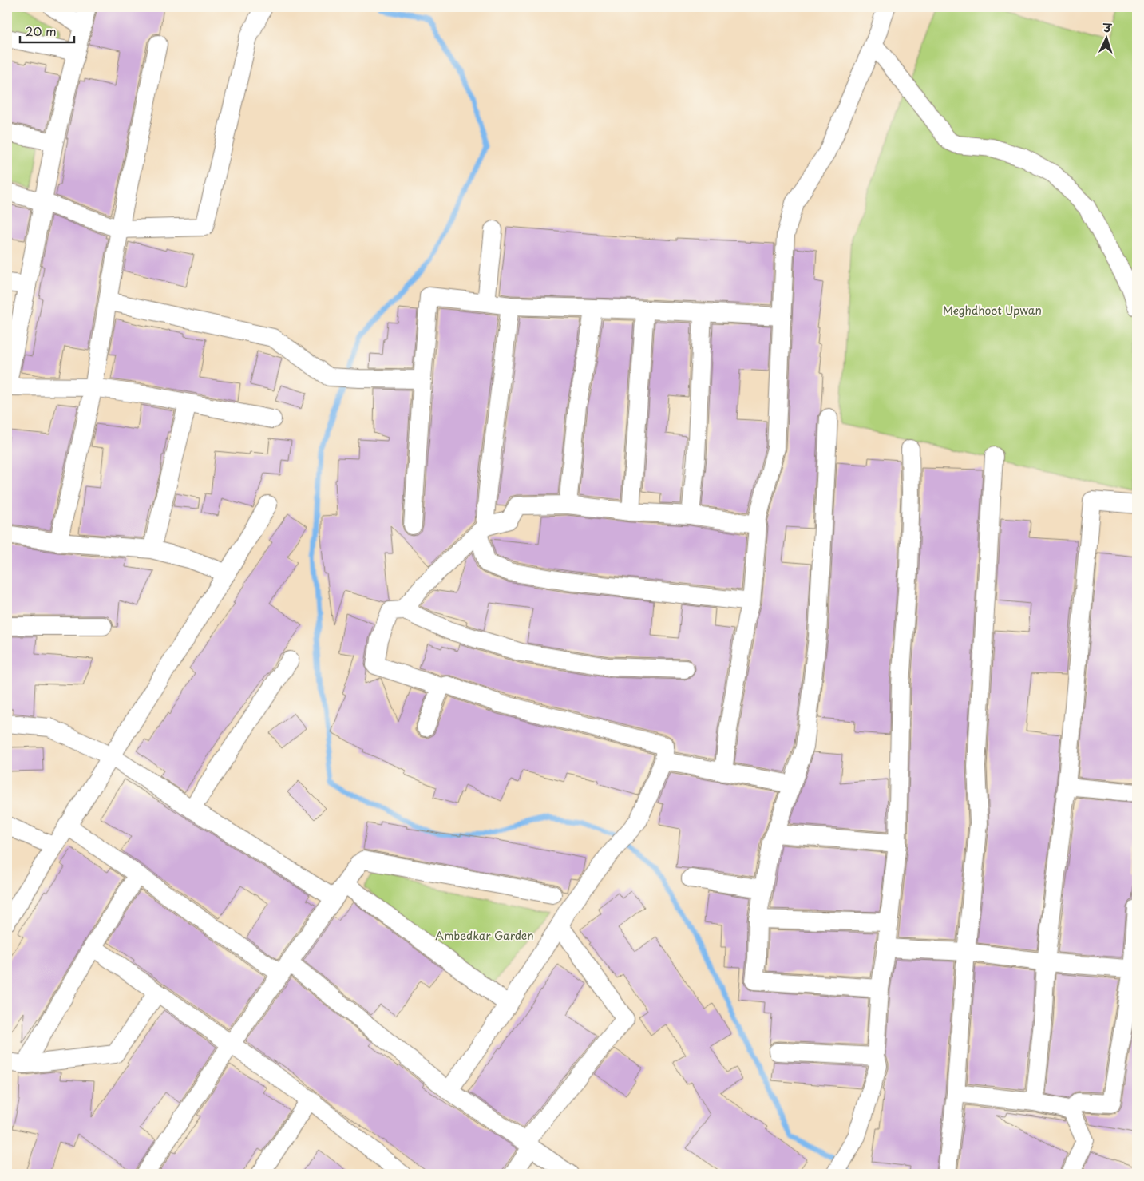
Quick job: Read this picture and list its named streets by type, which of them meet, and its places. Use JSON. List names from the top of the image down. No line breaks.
{"parks":["Meghdhoot Upwan","Ambedkar Garden"],"scale_bar":"20 m","north":"top"}
